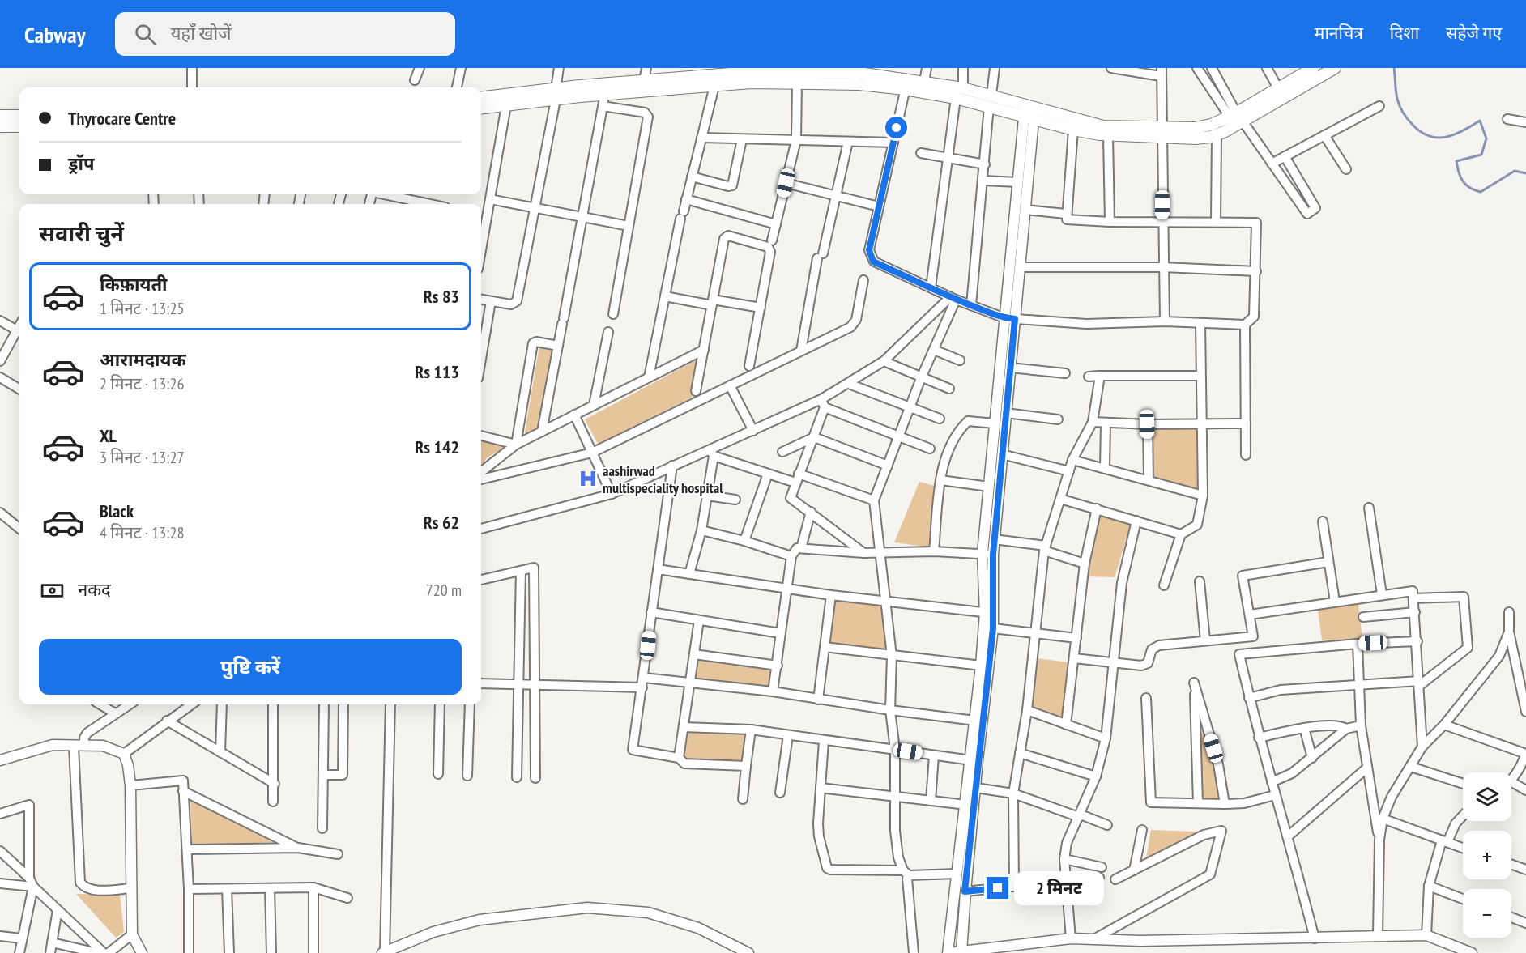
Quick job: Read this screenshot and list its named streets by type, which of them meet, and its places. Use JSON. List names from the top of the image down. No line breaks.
{"places":{"hospital":["aashirwad multispeciality hospital"]},"page":{"header":"Cabway","search":"यहाँ खोजें","nav":["मानचित्र","दिशा","सहेजे गए"],"banner":["Thyrocare Centre","ड्रॉप"],"heading":"सवारी चुनें","list":[{"name":"किफ़ायती","note":"1 मिनट · 13:25","value":"Rs 83"},{"name":"आरामदायक","note":"2 मिनट · 13:26","value":"Rs 113"},{"name":"XL","note":"3 मिनट · 13:27","value":"Rs 142"},{"name":"Black","note":"4 मिनट · 13:28","value":"Rs 62"}],"pay":["नकद","720 m"],"buttons":"पुष्टि करें","map_buttons":["+","−"],"bubble":"2 मिनट"}}
